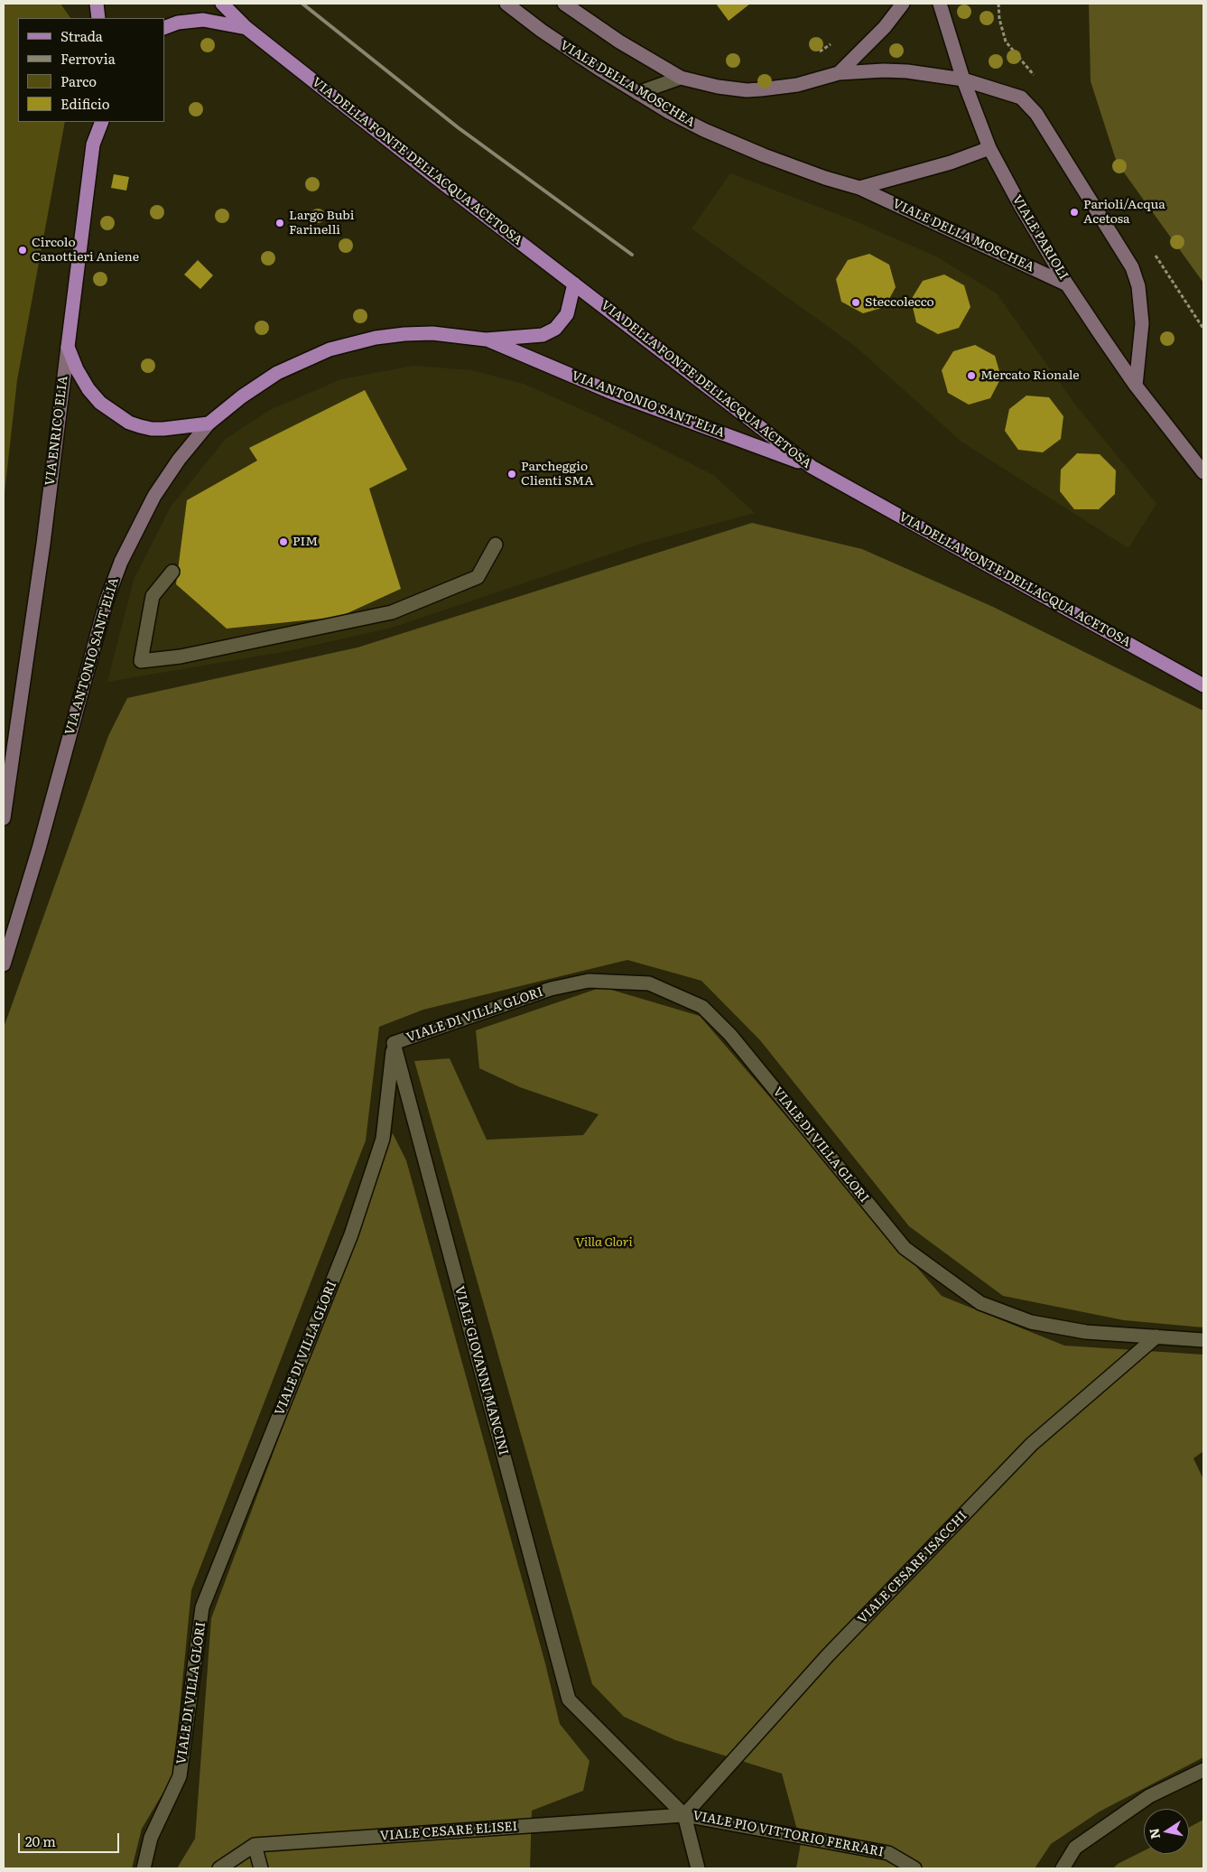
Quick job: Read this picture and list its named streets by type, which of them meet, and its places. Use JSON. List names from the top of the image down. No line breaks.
{"streets":{"main road":["VIALE DELLA MOSCHEA","VIA DELLA FONTE DELL'ACQUA ACETOSA","VIALE PARIOLI","VIA ANTONIO SANT'ELIA","VIA ENRICO ELIA"],"street":["VIALE DI VILLA GLORI","VIALE GIOVANNI MANCINI","VIALE CESARE ISACCHI","VIALE CESARE ELISEI","VIALE PIO VITTORIO FERRARI"]},"crossings":[["VIALE DELLA MOSCHEA","VIALE PARIOLI"],["VIA DELLA FONTE DELL'ACQUA ACETOSA","VIA ANTONIO SANT'ELIA"],["VIALE DI VILLA GLORI","VIALE GIOVANNI MANCINI"],["VIALE DI VILLA GLORI","VIALE CESARE ISACCHI"],["VIALE GIOVANNI MANCINI","VIALE CESARE ISACCHI"],["VIALE GIOVANNI MANCINI","VIALE CESARE ELISEI"],["VIALE GIOVANNI MANCINI","VIALE PIO VITTORIO FERRARI"],["VIALE CESARE ISACCHI","VIALE CESARE ELISEI"],["VIALE CESARE ISACCHI","VIALE PIO VITTORIO FERRARI"],["VIALE CESARE ELISEI","VIALE PIO VITTORIO FERRARI"]],"parks":["Villa Glori"],"places":["Parioli/Acqua Acetosa","Largo Bubi Farinelli","Circolo Canottieri Aniene","Steccolecco","Mercato Rionale","Parcheggio Clienti SMA","PIM"],"legend":["Strada","Ferrovia","Parco","Edificio"],"scale_bar":"20 m","north":"left"}
